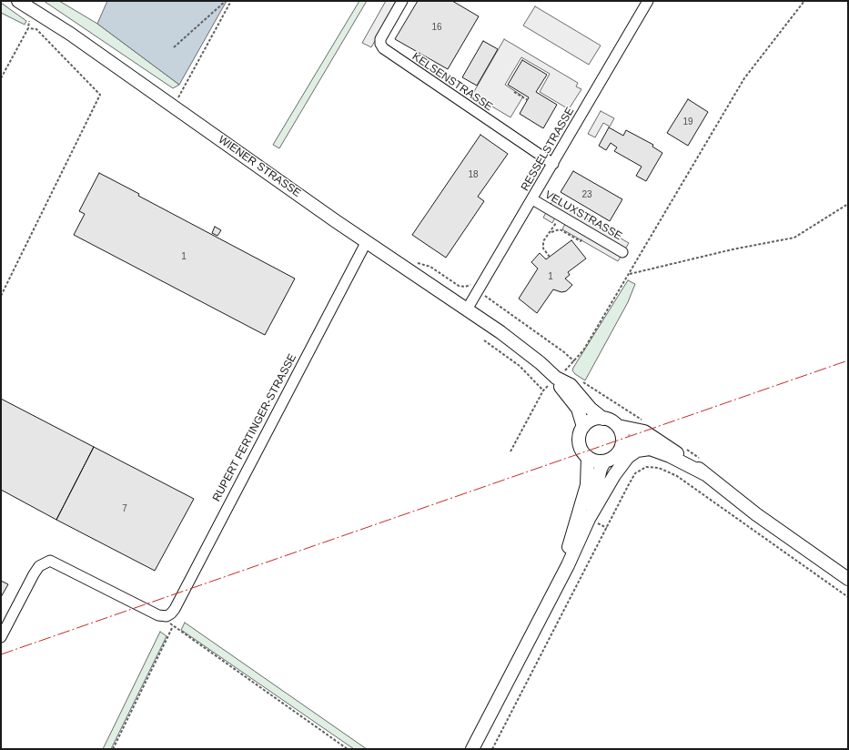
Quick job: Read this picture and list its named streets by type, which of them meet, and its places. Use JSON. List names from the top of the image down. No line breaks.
{"streets":{"main road":["WIENER STRASSE"],"street":["KELSENSTRASSE","RESSELSTRASSE","VELUXSTRASSE","RUPERT FERTINGER-STRASSE"]},"crossings":[["KELSENSTRASSE","RESSELSTRASSE"],["RESSELSTRASSE","WIENER STRASSE"],["RESSELSTRASSE","VELUXSTRASSE"],["WIENER STRASSE","RUPERT FERTINGER-STRASSE"]],"house_numbers":["16","19","18","23","1","1","7"]}
